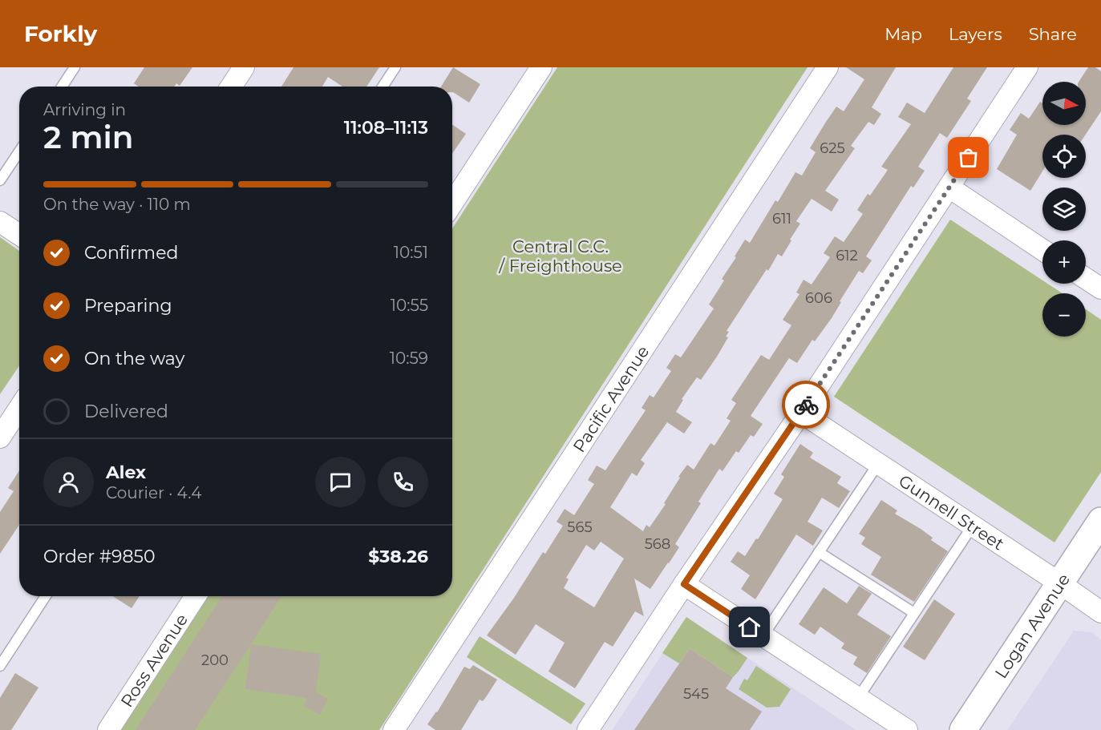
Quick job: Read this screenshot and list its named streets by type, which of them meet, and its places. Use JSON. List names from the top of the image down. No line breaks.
{"streets":{"main road":["Logan Avenue"],"street":["Pacific Avenue","Gunnell Street","Ross Avenue"]},"crossings":[["Gunnell Street","Logan Avenue"]],"parks":["Central C.C. / Freighthouse"],"house_numbers":["625","611","612","606","565","568","200","545"],"north":"right","page":{"header":"Forkly","nav":["Map","Layers","Share"],"map_buttons":["+","−"],"heading":["2 min","Arriving in","11:08–11:13"],"panel":["Alex","Courier · 4.4","Order #9850","$38.26"],"bar":"On the way · 110 m","list":[["Confirmed","10:51"],["Preparing","10:55"],["On the way","10:59"],"Delivered"]}}
